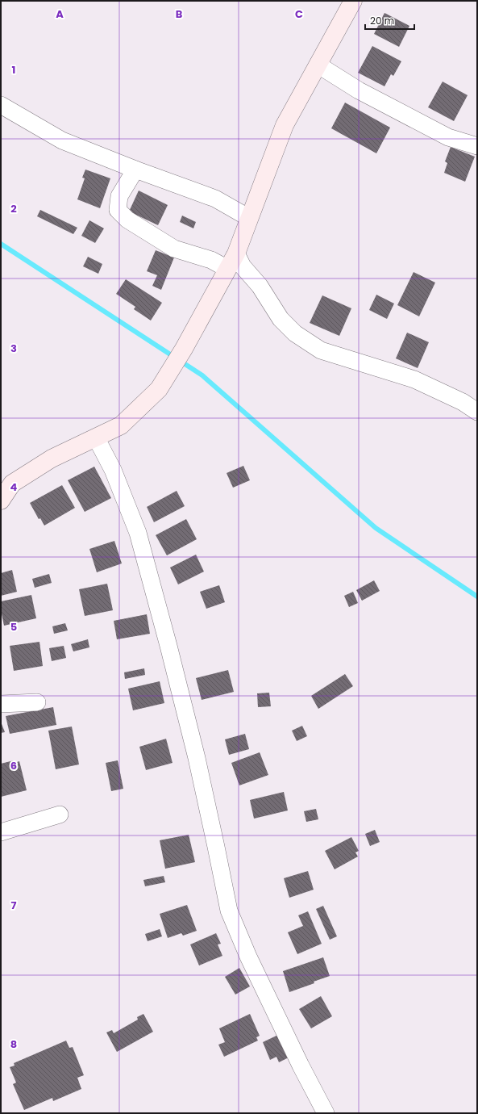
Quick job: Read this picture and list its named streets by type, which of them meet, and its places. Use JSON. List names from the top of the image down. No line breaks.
{"scale_bar":"20 m","grid":{"columns":["A","B","C"],"rows":["1","2","3","4","5","6","7","8"]}}
